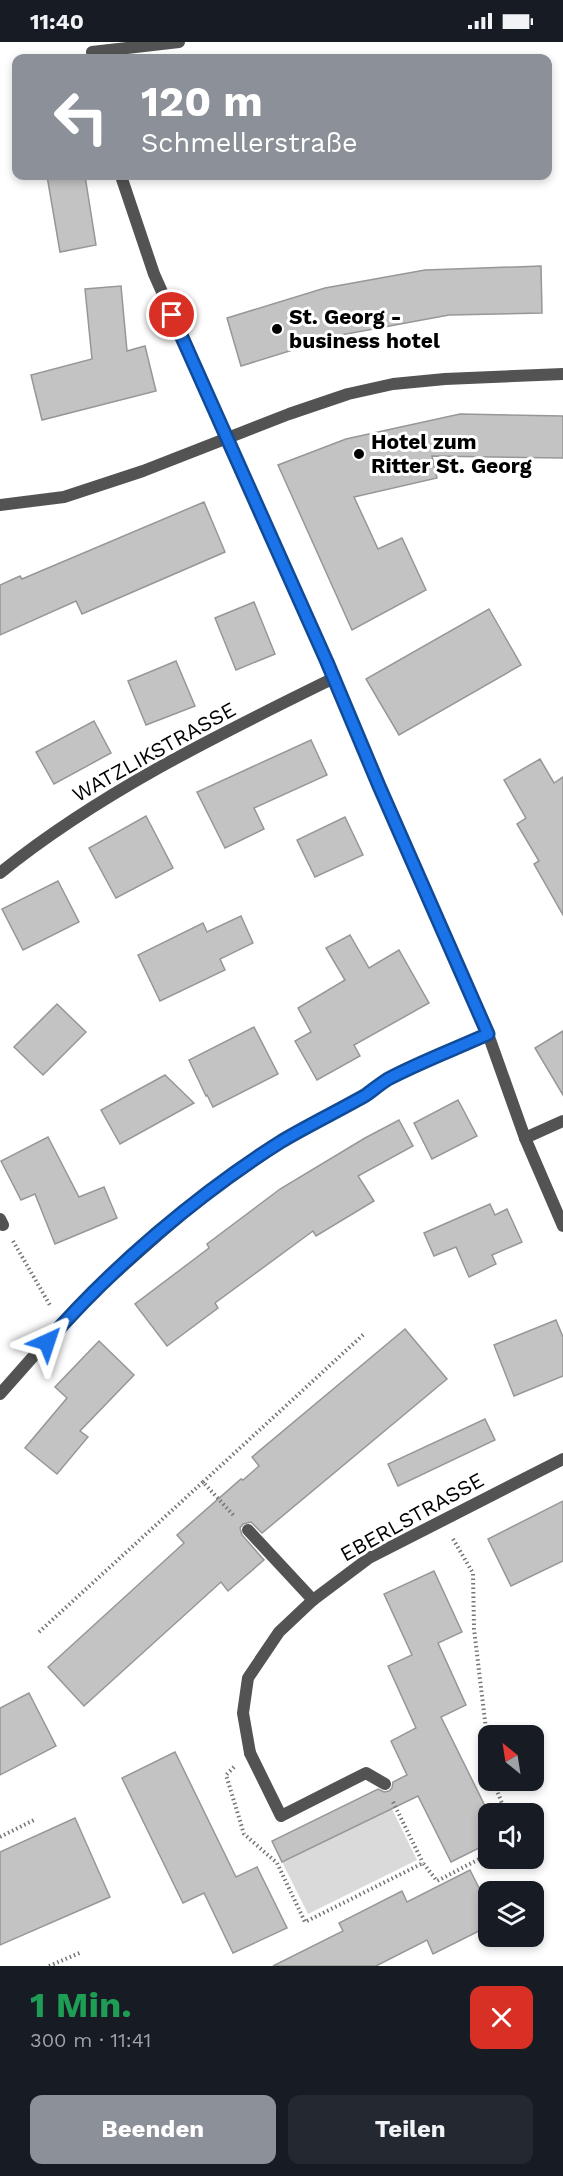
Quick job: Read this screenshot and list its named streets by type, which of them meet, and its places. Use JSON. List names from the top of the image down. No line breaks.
{"streets":{"street":["WATZLIKSTRASSE","EBERLSTRASSE"]},"places":["St. Georg - business hotel","Hotel zum Ritter St. Georg"],"north":"top left","page":{"status":"11:40","turn":["120 m","Schmellerstraße"],"heading":["1 Min.","300 m · 11:41"],"buttons":["Beenden","Teilen"]}}
